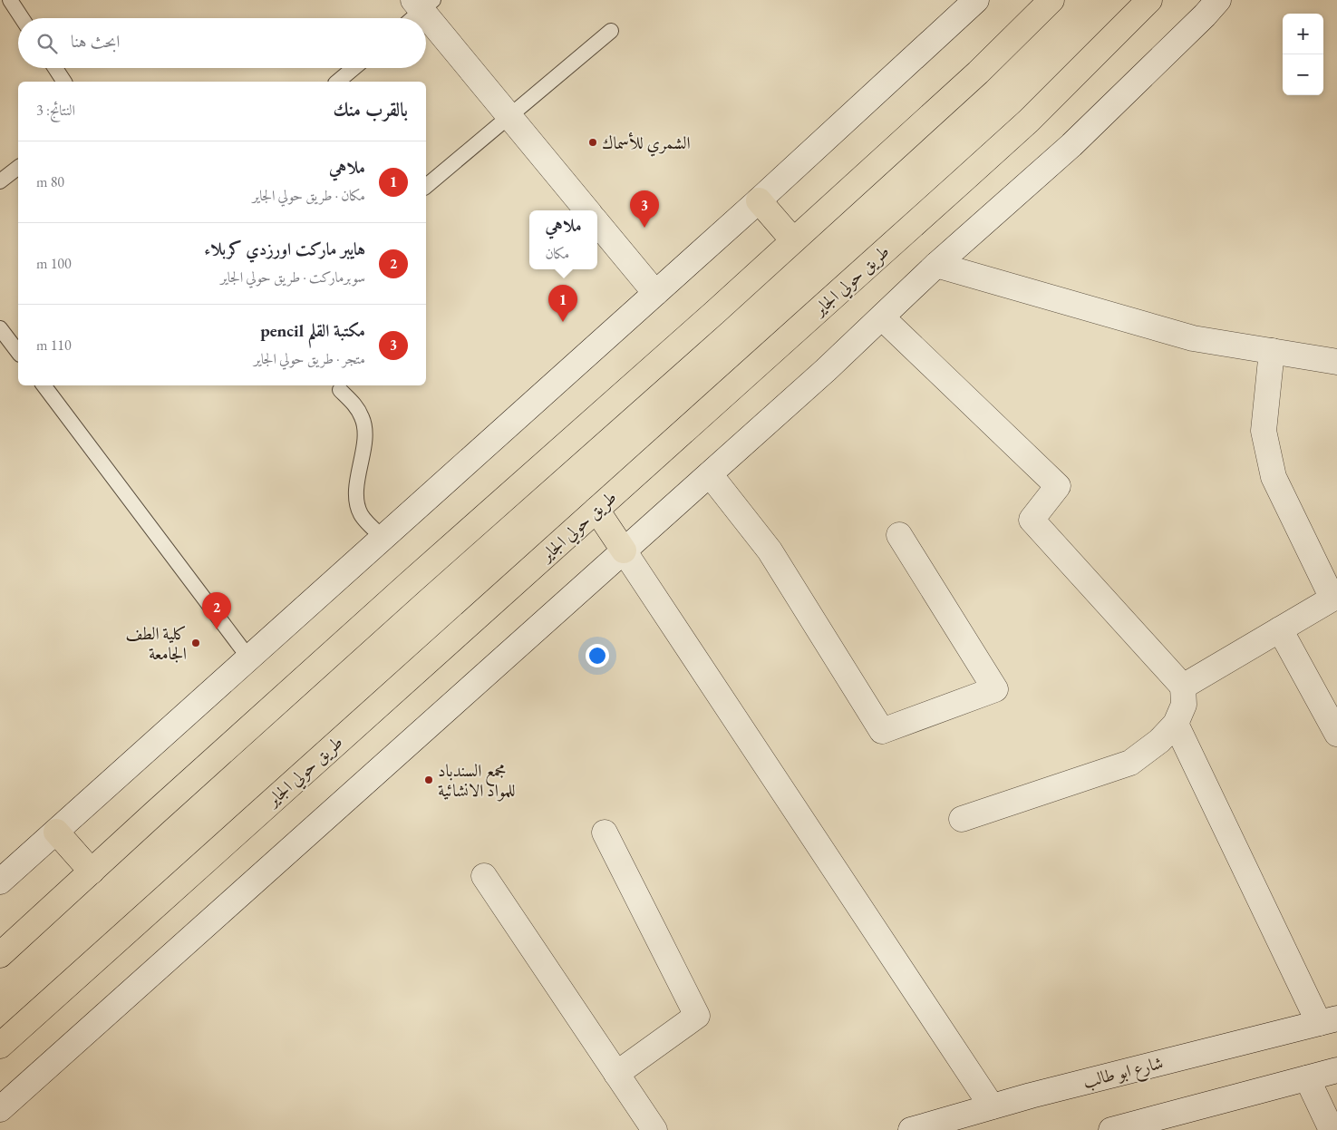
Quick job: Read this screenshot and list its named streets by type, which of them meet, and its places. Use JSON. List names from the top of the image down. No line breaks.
{"streets":{"highway":["طريق حولي الجاير"],"street":["شارع ابو طالب"]},"places":["الشمري للأسماك","كلية الطف الجامعة","مجمع السندباد للمواد الانشائية"],"page":{"map_buttons":["+","−"],"search":"ابحث هنا","heading":["بالقرب منك","النتائج: 3"],"list":[{"mark":"1","name":"ملاهي","note":"مكان · طريق حولي الجاير","value":"80 m"},{"mark":"2","name":"هايبر ماركت اورزدي كربلاء","note":"سوبرماركت · طريق حولي الجاير","value":"100 m"},{"mark":"3","name":"مكتبة القلم pencil","note":"متجر · طريق حولي الجاير","value":"110 m"}],"pins":["3","1","2"],"popup":["ملاهي","مكان"]}}
